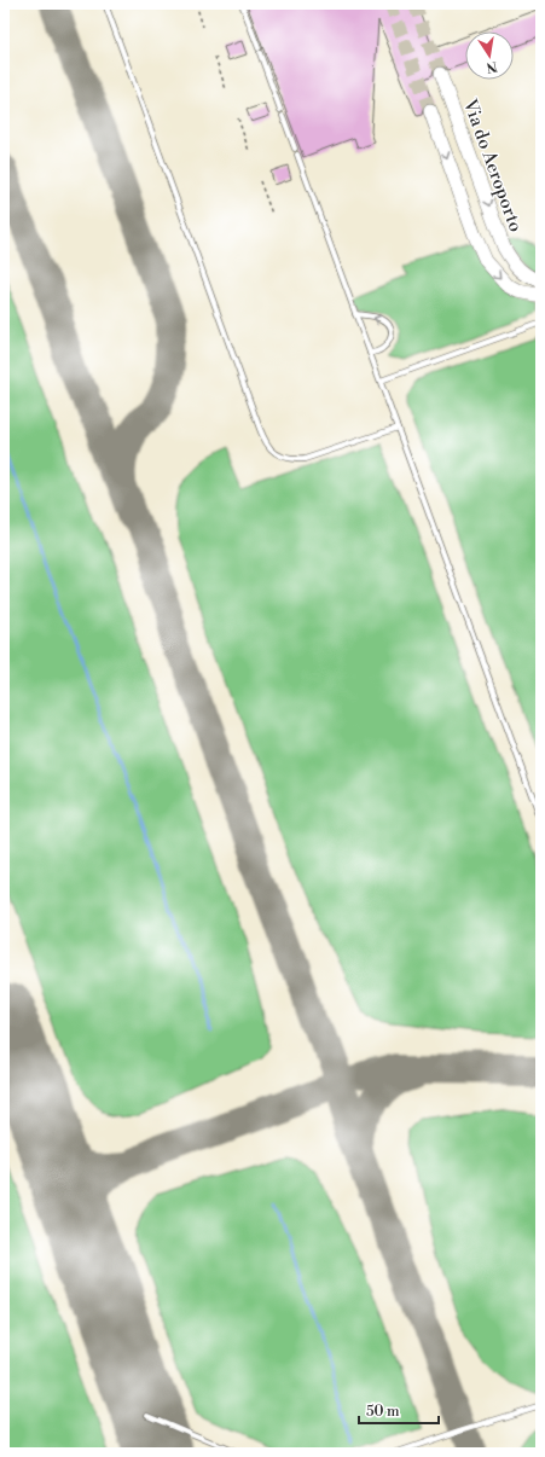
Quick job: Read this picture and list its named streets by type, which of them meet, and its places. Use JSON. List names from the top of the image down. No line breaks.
{"streets":{"street":["Via do Aeroporto"]},"scale_bar":"50 m","north":"bottom"}
